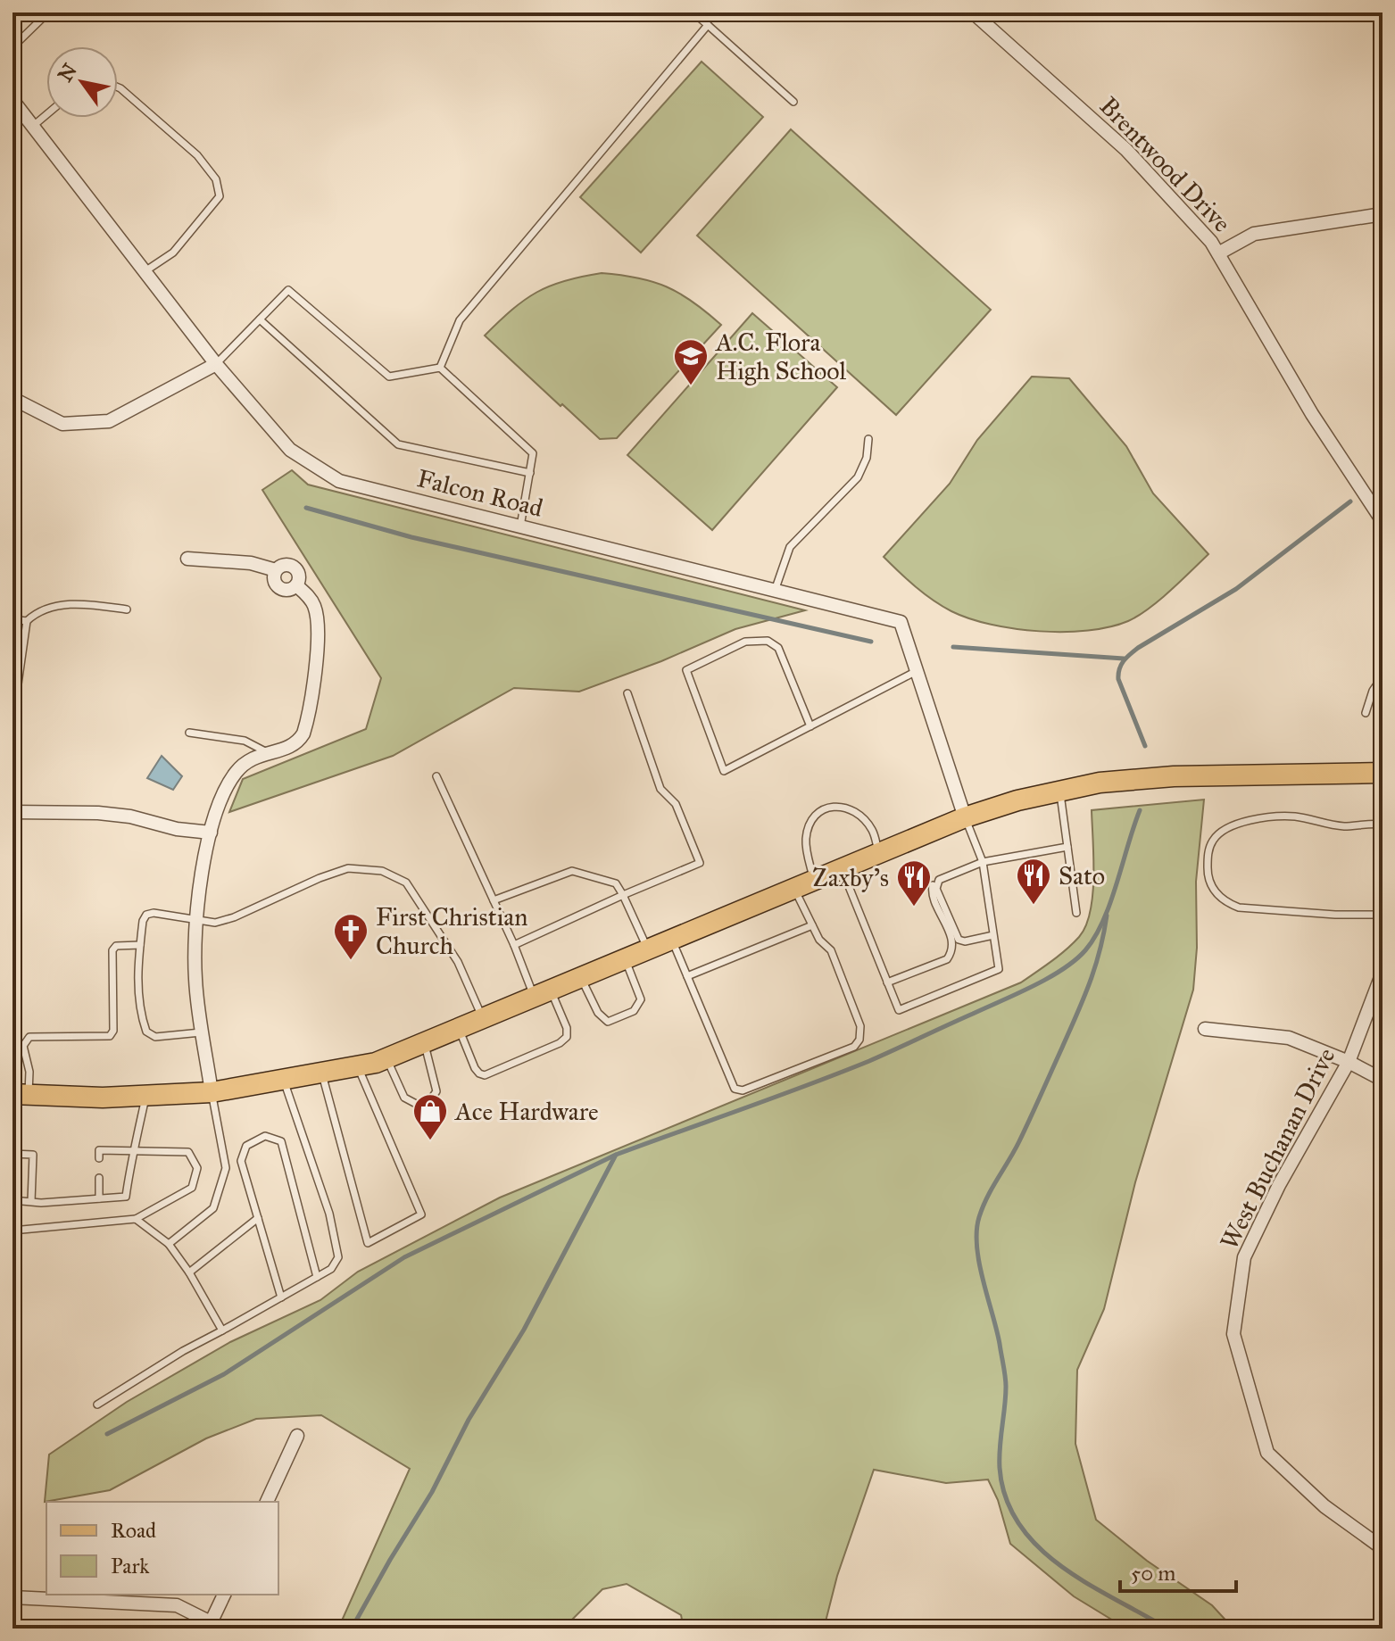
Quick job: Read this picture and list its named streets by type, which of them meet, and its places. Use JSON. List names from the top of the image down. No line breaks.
{"streets":{"street":["Brentwood Drive","Falcon Road","West Buchanan Drive"]},"places":{"school or university":["A.C. Flora High School"],"restaurant":["Sato","Zaxby's"],"church":["First Christian Church"],"shop":["Ace Hardware"]},"legend":["Road","Park"],"scale_bar":"50 m","north":"top left"}
